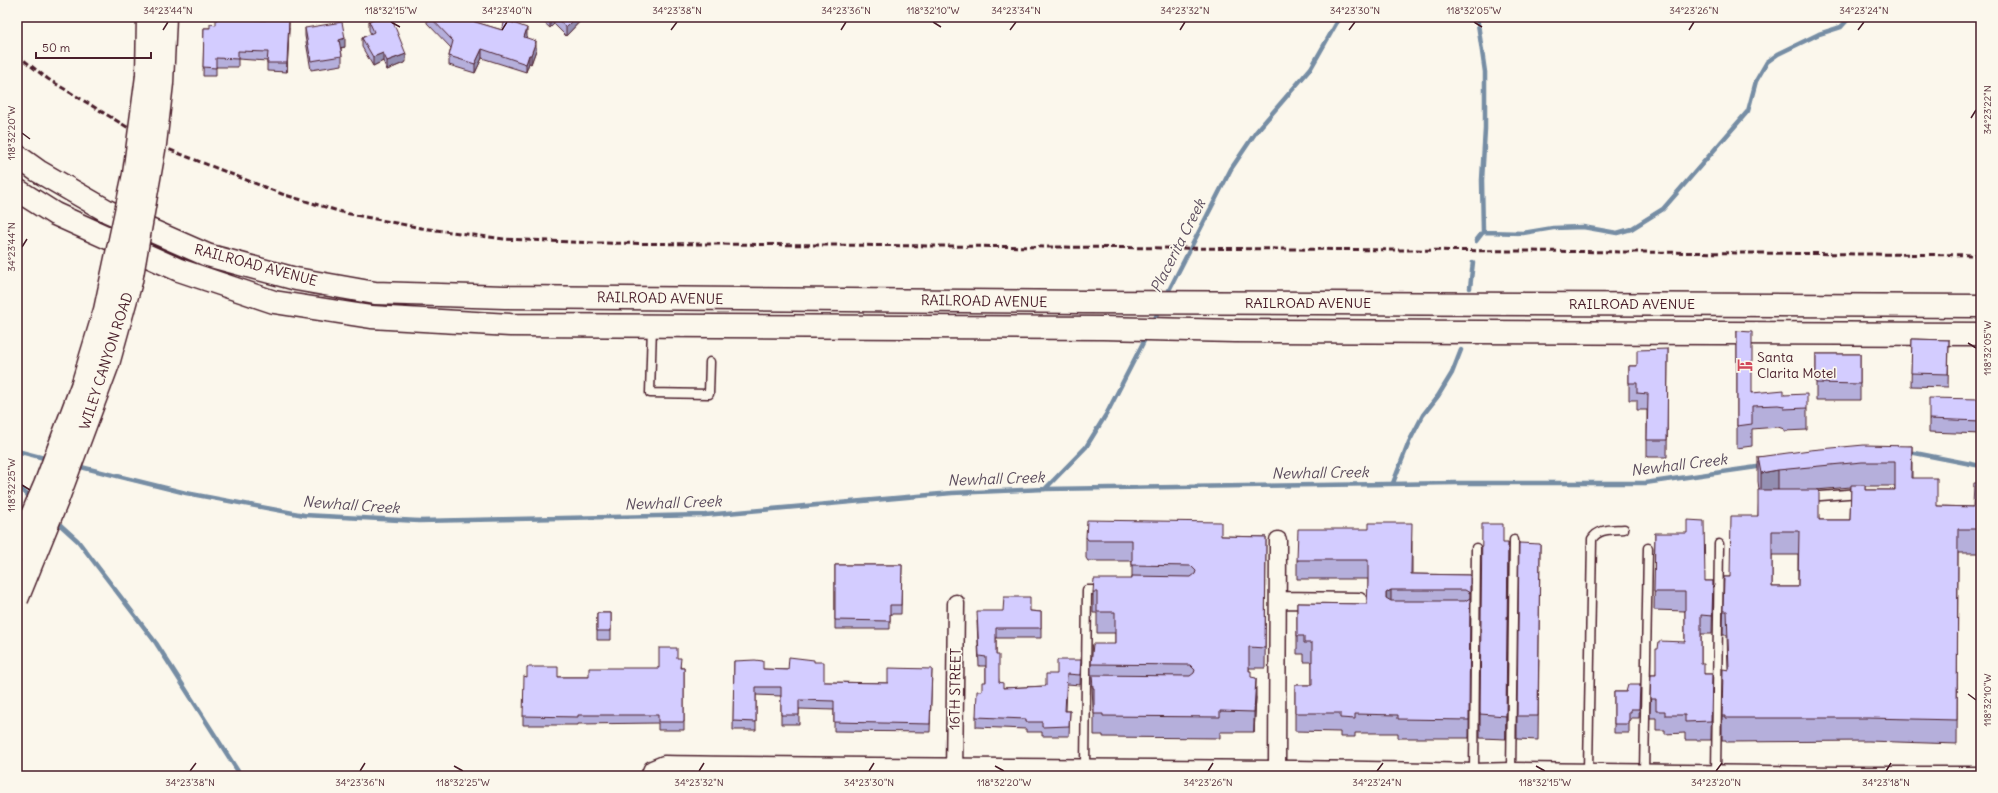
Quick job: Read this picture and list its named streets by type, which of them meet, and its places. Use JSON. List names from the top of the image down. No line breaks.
{"streets":{"main road":["RAILROAD AVENUE","WILEY CANYON ROAD"],"street":["16TH STREET"]},"water":["Placerita Creek","Newhall Creek"],"places":{"hotel":["Santa Clarita Motel"]},"scale_bar":"50 m","coordinates":["34°23'44\"N","118°32'15\"W","34°23'40\"N","34°23'38\"N","34°23'36\"N","118°32'10\"W","34°23'34\"N","34°23'32\"N","34°23'30\"N","118°32'05\"W","34°23'26\"N","34°23'24\"N","34°23'22\"N","118°32'20\"W","118°32'25\"W","34°23'20\"N","34°23'18\"N"]}
